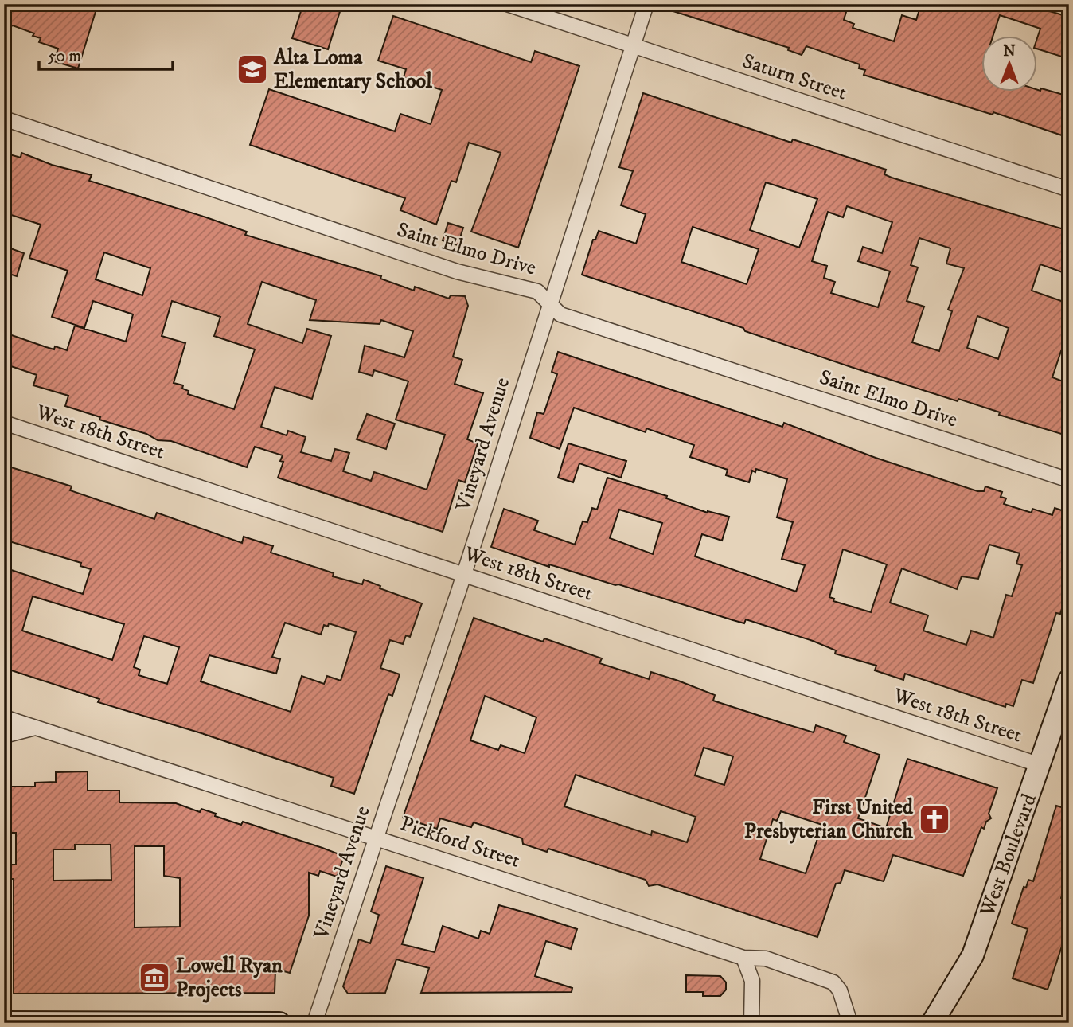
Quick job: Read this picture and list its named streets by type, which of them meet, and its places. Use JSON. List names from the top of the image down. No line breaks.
{"streets":{"street":["Saturn Street","Saint Elmo Drive","West 18th Street","Vineyard Avenue","Pickford Street","West Boulevard"]},"crossings":[["Saturn Street","Vineyard Avenue"],["Saint Elmo Drive","Vineyard Avenue"],["West 18th Street","Vineyard Avenue"],["West 18th Street","West Boulevard"],["Vineyard Avenue","Pickford Street"]],"places":{"school or university":["Alta Loma Elementary School"],"church":["First United Presbyterian Church"],"museum":["Lowell Ryan Projects"]},"scale_bar":"50 m","north":"top"}
